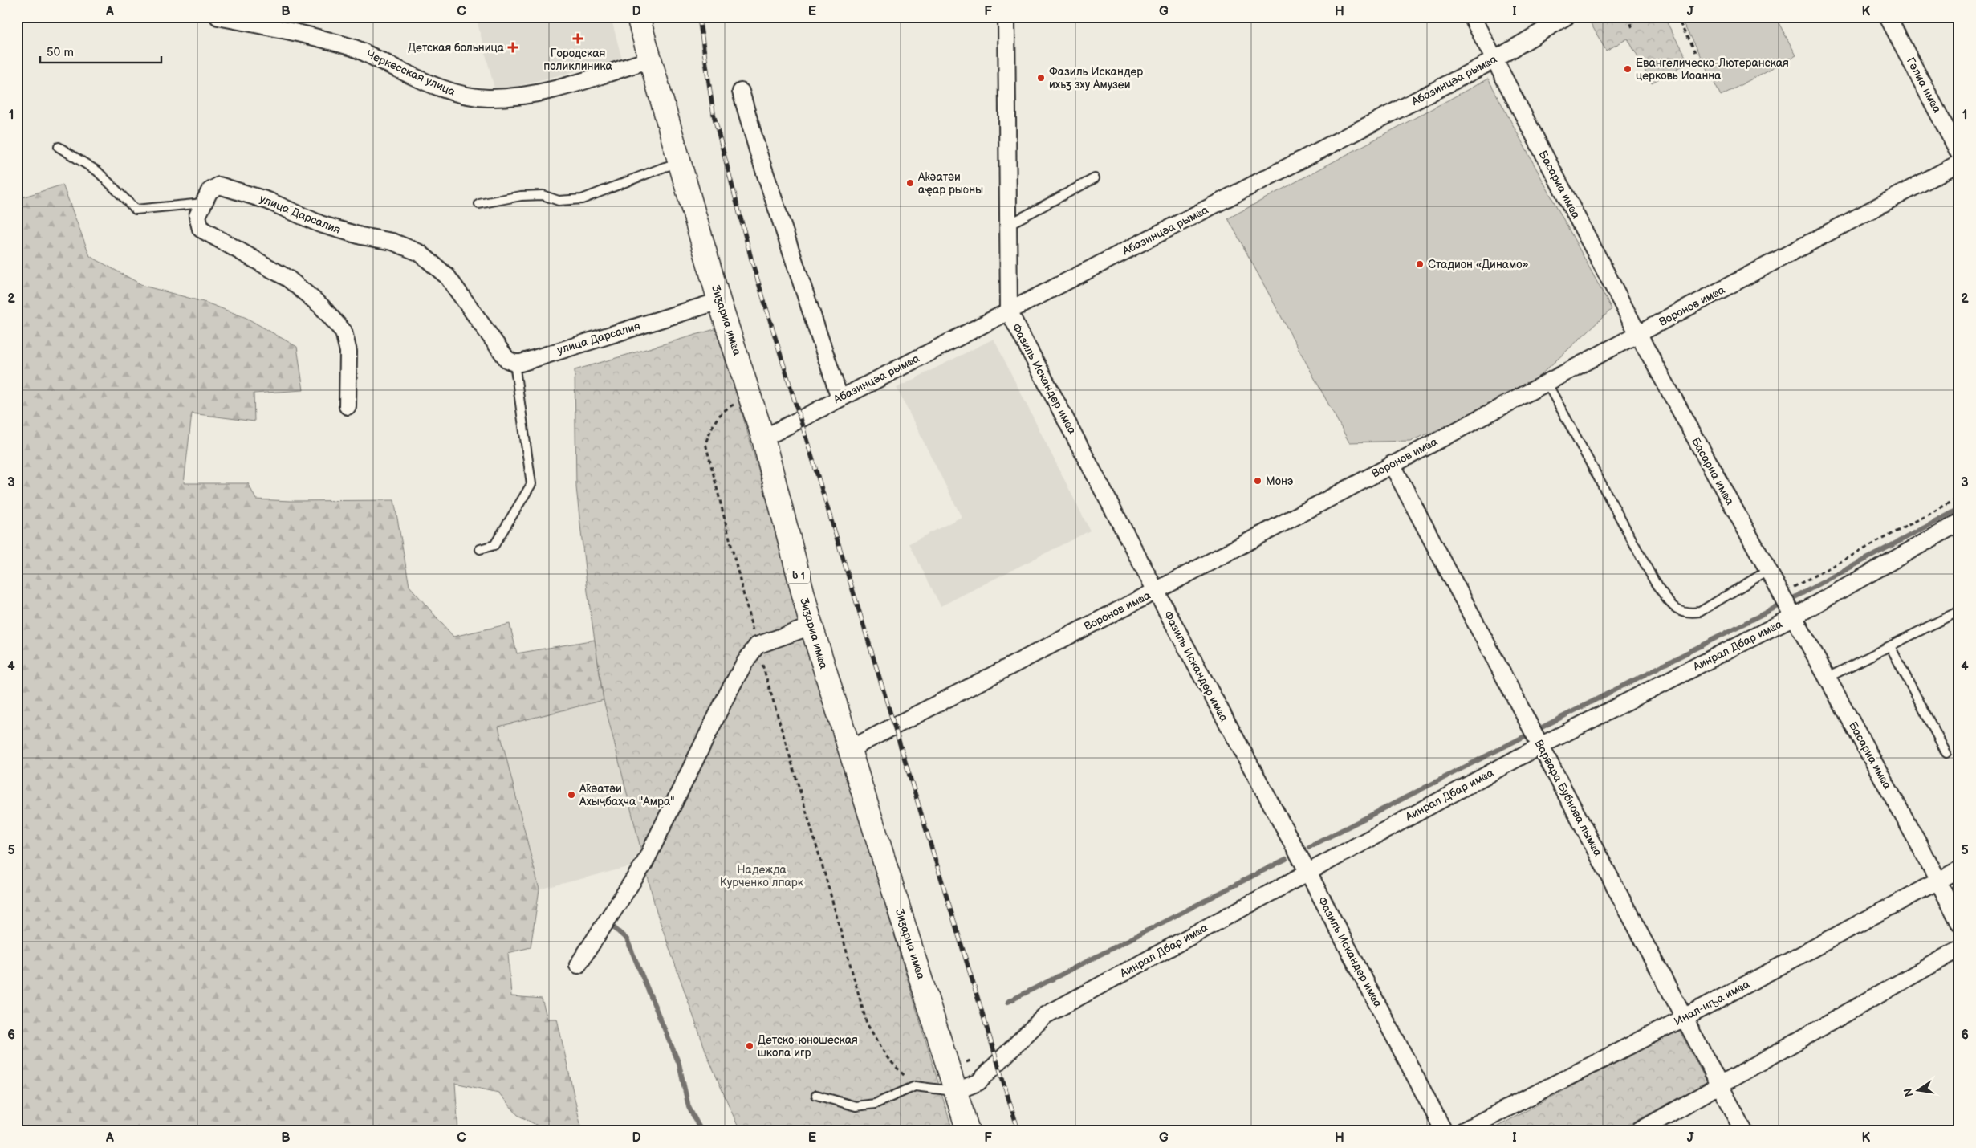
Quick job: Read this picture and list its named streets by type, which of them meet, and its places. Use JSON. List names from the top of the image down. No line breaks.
{"streets":{"highway":["Ӡиӡариа имҩа","ს 1"],"street":["Черкесская улица","Абазинцәа рымҩа","Гәлиа имҩа","Басариа имҩа","улица Дарсалия","Воронов имҩа","Фазиль Искандер имҩа","Аинрал Дбар имҩа","Варвара Бубнова лымҩа","Инал-иҧа имҩа"]},"crossings":[["Черкесская улица","Ӡиӡариа имҩа"],["Абазинцәа рымҩа","Басариа имҩа"],["Абазинцәа рымҩа","Ӡиӡариа имҩа"],["Абазинцәа рымҩа","Фазиль Искандер имҩа"],["Басариа имҩа","Воронов имҩа"],["Басариа имҩа","Аинрал Дбар имҩа"],["Басариа имҩа","Инал-иҧа имҩа"],["улица Дарсалия","Ӡиӡариа имҩа"],["Воронов имҩа","Ӡиӡариа имҩа"],["Воронов имҩа","Фазиль Искандер имҩа"],["Воронов имҩа","Варвара Бубнова лымҩа"],["Ӡиӡариа имҩа","Аинрал Дбар имҩа"],["Фазиль Искандер имҩа","Аинрал Дбар имҩа"],["Аинрал Дбар имҩа","Варвара Бубнова лымҩа"],["Варвара Бубнова лымҩа","Инал-иҧа имҩа"]],"parks":["Надежда Курченко лпарк"],"places":{"health":["Городская поликлиника","Детская больница"],"other":["Евангелическо-Лютеранская церковь Иоанна","Фазиль Искандер ихьӡ зху Амузеи","Аҟәатәи аҿар рыҩны","Cтадион «Динамо»","Монэ","Аҟәатәи Ахыҷбаҳча \"Амра\"","Детско-юношеская школа игр"]},"scale_bar":"50 m","north":"left","grid":{"columns":["A","B","C","D","E","F","G","H","I","J","K"],"rows":["1","2","3","4","5","6"]}}
